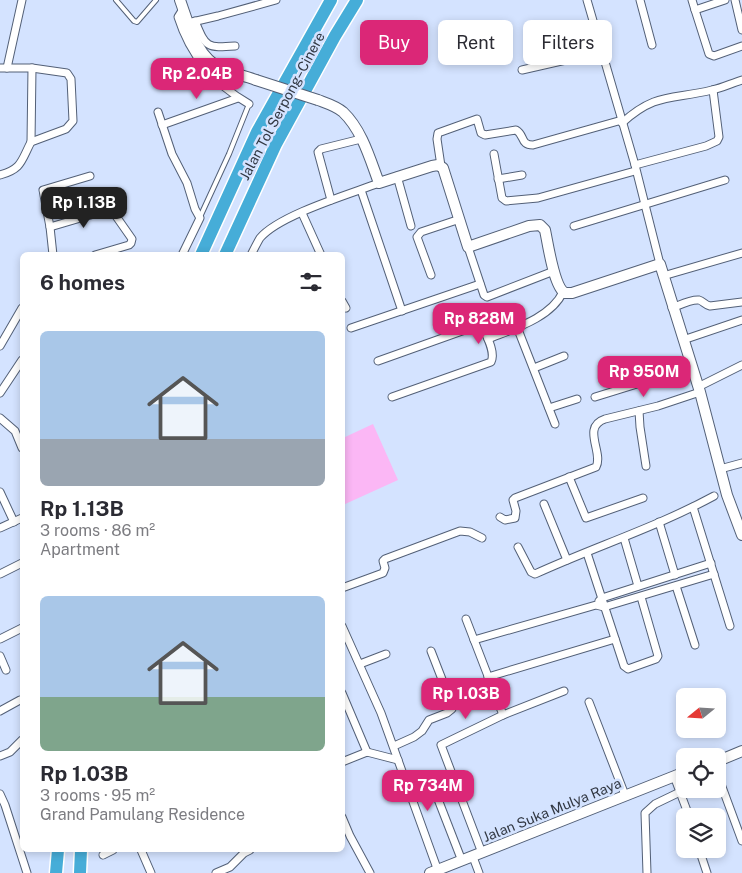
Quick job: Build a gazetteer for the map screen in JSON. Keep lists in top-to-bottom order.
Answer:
{
  "streets": {
    "highway": ["Jalan Tol Serpong–Cinere"],
    "street": ["Jalan Suka Mulya Raya"]
  },
  "north": "left",
  "page": {
    "chip": ["Buy", "Rent", "Filters"],
    "price": [
      "Rp 2.04B",
      "Rp 1.13B",
      "Rp 828M",
      "Rp 950M",
      "Rp 1.03B",
      "Rp 734M"
    ],
    "heading": "6 homes",
    "list": [
      {
        "name": "Rp 1.13B",
        "note": "3 rooms · 86 m² · Apartment"
      },
      {
        "name": "Rp 1.03B",
        "note": "3 rooms · 95 m² · Grand Pamulang Residence"
      }
    ]
  }
}
